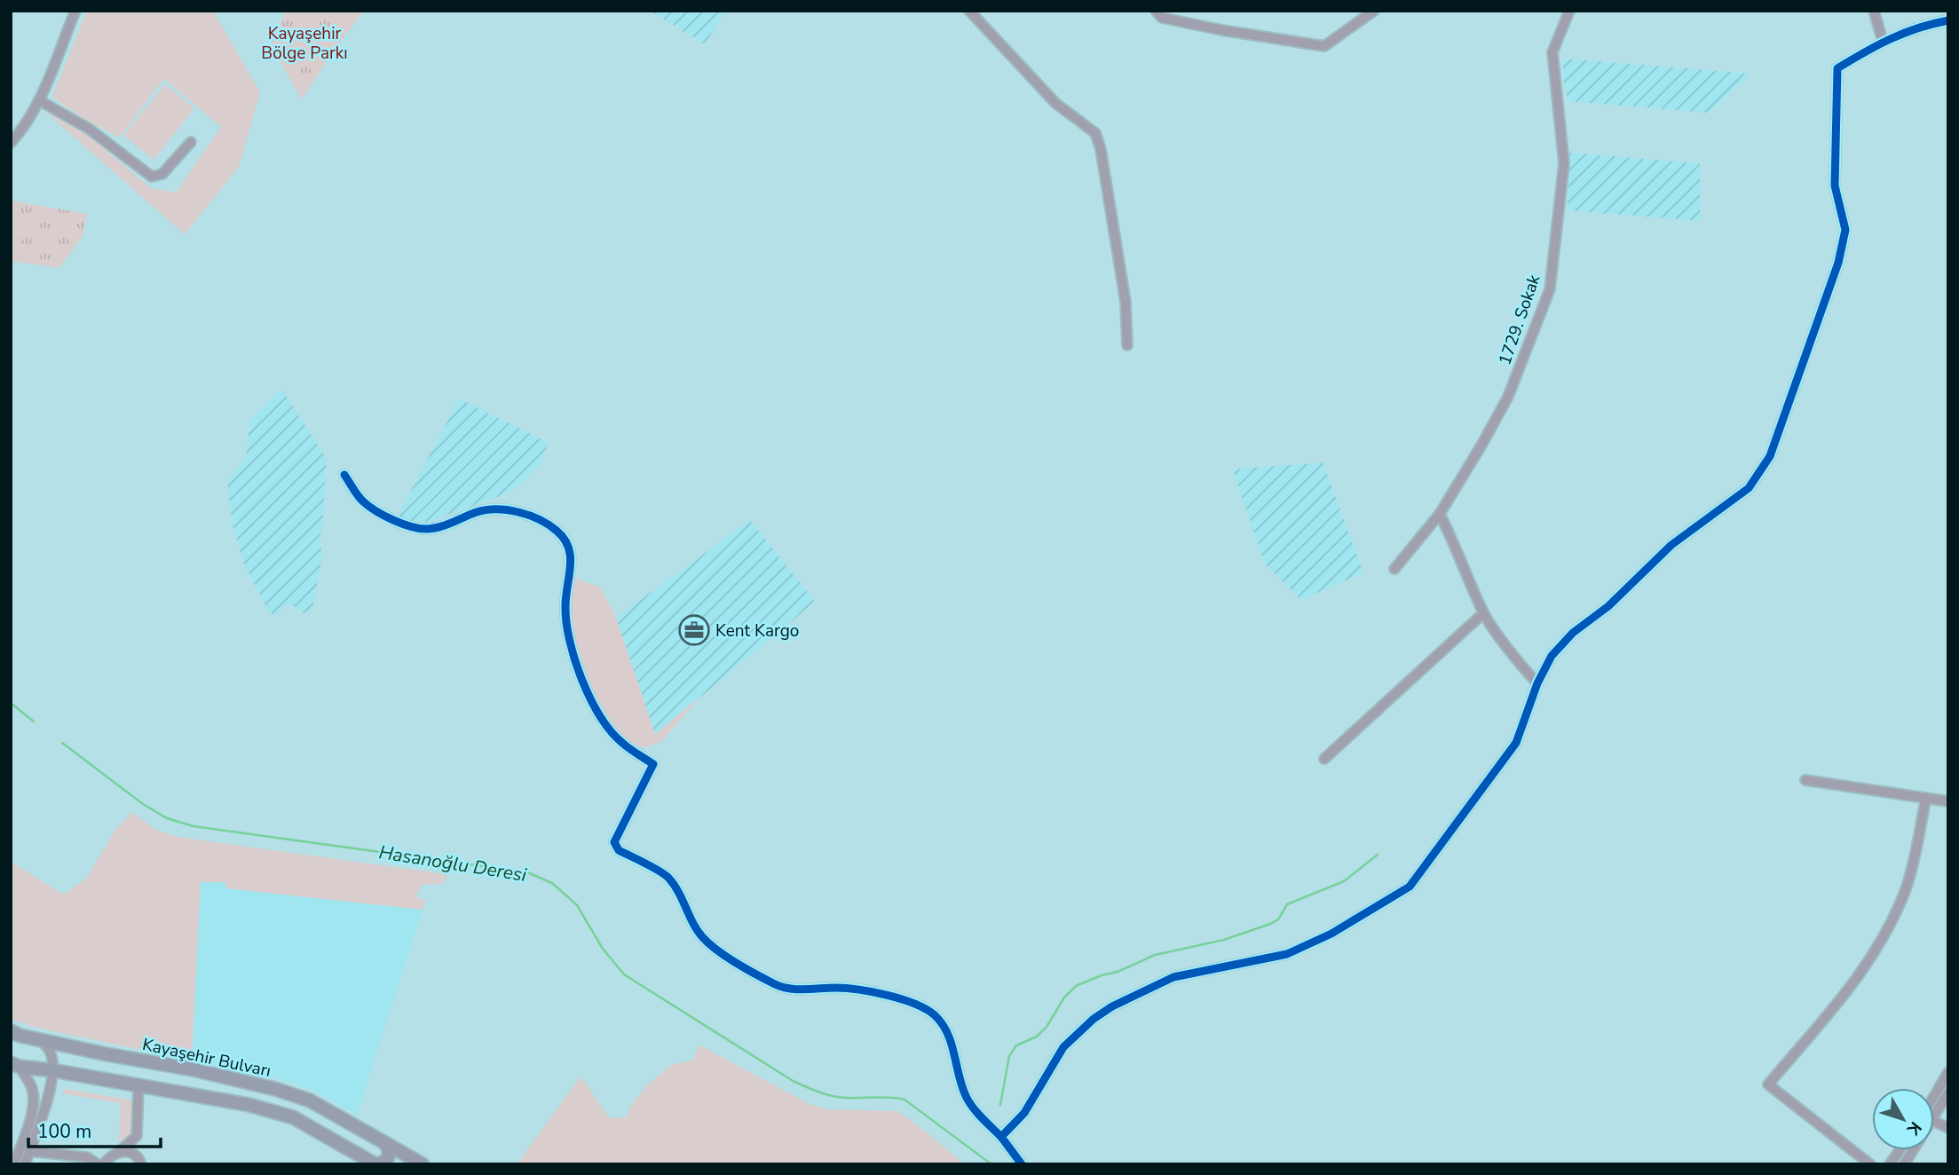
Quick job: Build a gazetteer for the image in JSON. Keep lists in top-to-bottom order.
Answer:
{
  "streets": {
    "main road": ["Kayaşehir Bulvarı"],
    "street": ["1729. Sokak"]
  },
  "water": ["Hasanoğlu Deresi"],
  "parks": ["Kayaşehir Bölge Parkı"],
  "places": {
    "office": ["Kent Kargo"]
  },
  "scale_bar": "100 m",
  "north": "bottom right"
}
